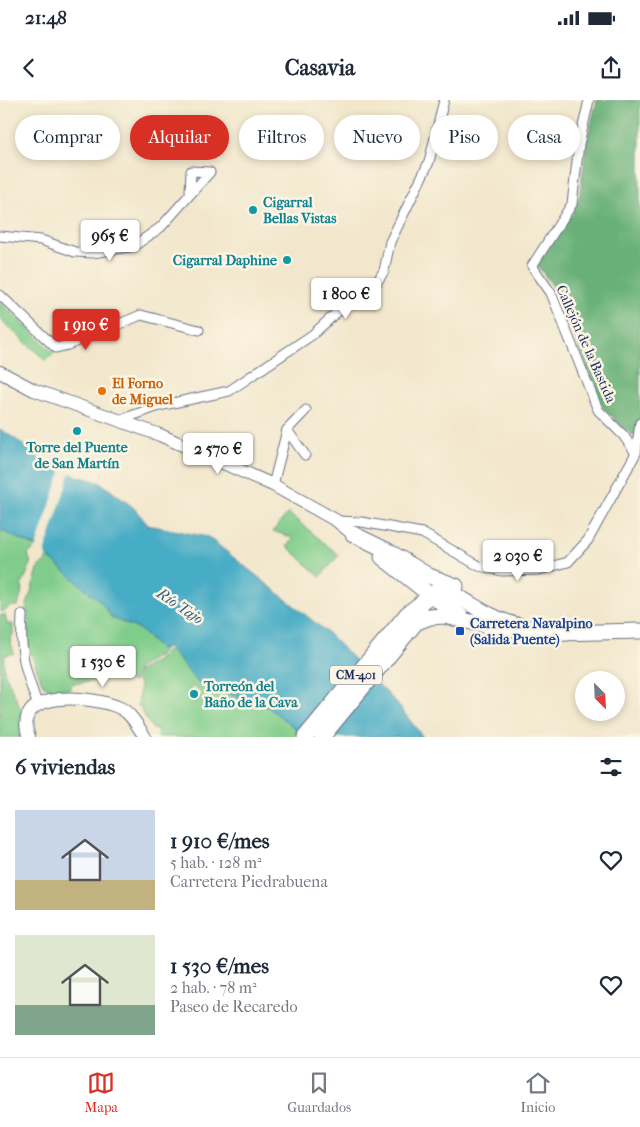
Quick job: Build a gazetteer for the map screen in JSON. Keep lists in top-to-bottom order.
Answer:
{
  "streets": {
    "main road": ["CM-401"],
    "street": ["Callejón de la Bastida"]
  },
  "water": ["Río Tajo"],
  "places": {
    "other": [
      "Cigarral Bellas Vistas",
      "Cigarral Daphine",
      "El Forno de Miguel",
      "Torre del Puente de San Martín",
      "Torreón del Baño de la Cava"
    ],
    "transit": ["Carretera Navalpino (Salida Puente)"]
  },
  "north": "bottom right",
  "page": {
    "status": "21:48",
    "header": "Casavia",
    "chip": [
      "Comprar",
      "Alquilar",
      "Filtros",
      "Nuevo",
      "Piso",
      "Casa"
    ],
    "price": [
      "965 €",
      "1 800 €",
      "1 910 €",
      "2 570 €",
      "2 030 €",
      "1 530 €"
    ],
    "heading": "6 viviendas",
    "list": [
      {
        "name": "1 910 €/mes",
        "note": "5 hab. · 128 m² · Carretera Piedrabuena"
      },
      {
        "name": "1 530 €/mes",
        "note": "2 hab. · 78 m² · Paseo de Recaredo"
      }
    ],
    "tabs": ["Mapa", "Guardados", "Inicio"]
  }
}
